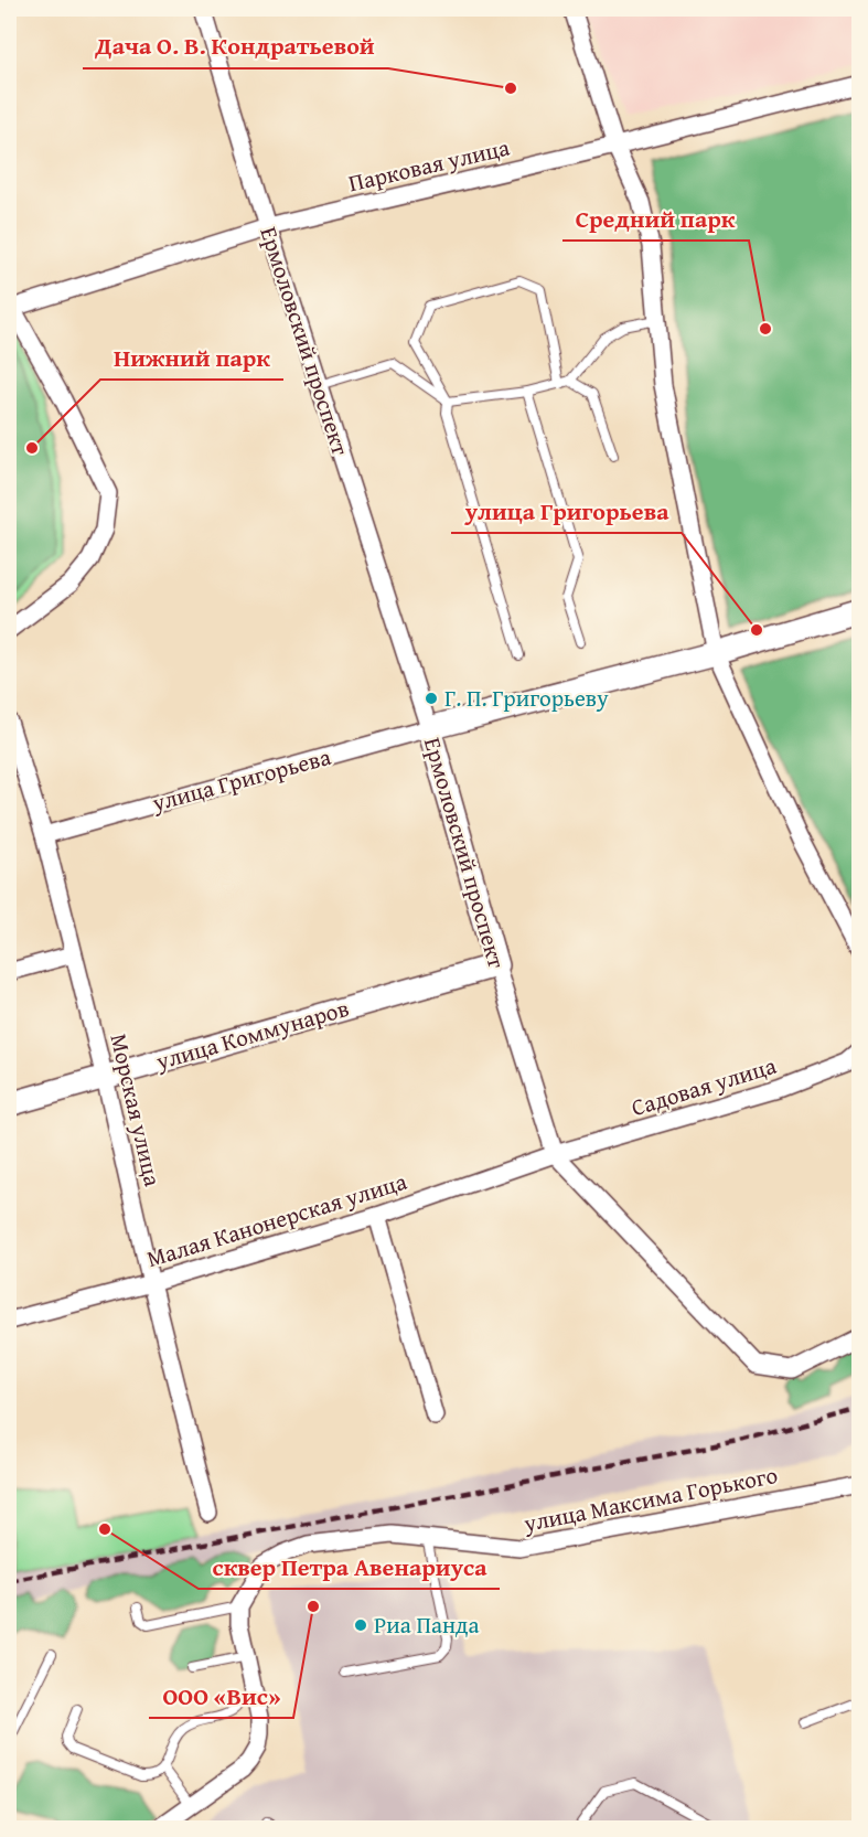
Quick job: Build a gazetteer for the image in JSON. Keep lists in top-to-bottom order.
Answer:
{
  "streets": {
    "street": [
      "Парковая улица",
      "Ермоловский проспект",
      "улица Григорьева",
      "улица Коммунаров",
      "Садовая улица",
      "Морская улица",
      "Малая Канонерская улица",
      "улица Максима Горького"
    ]
  },
  "crossings": [
    ["Парковая улица", "Ермоловский проспект"],
    ["Ермоловский проспект", "улица Григорьева"],
    ["Ермоловский проспект", "улица Коммунаров"],
    ["Ермоловский проспект", "Садовая улица"],
    ["Ермоловский проспект", "Малая Канонерская улица"],
    ["улица Григорьева", "Морская улица"],
    ["улица Коммунаров", "Морская улица"],
    ["Садовая улица", "Малая Канонерская улица"],
    ["Морская улица", "Малая Канонерская улица"]
  ],
  "places": [
    "Дача О. В. Кондратьевой",
    "Средний парк",
    "Нижний парк",
    "улица Григорьева",
    "Г. П. Григорьеву",
    "сквер Петра Авенариуса",
    "ООО «Вис»",
    "Риа Панда"
  ]
}
